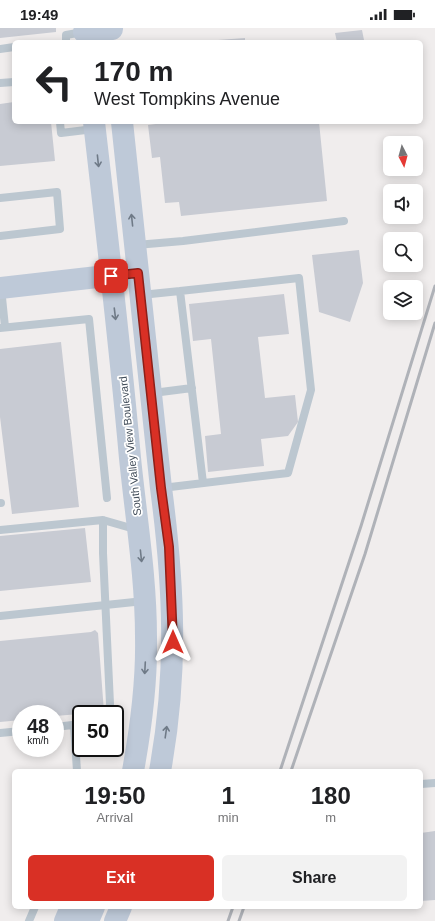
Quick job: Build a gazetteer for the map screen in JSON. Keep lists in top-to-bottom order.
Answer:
{
  "streets": {
    "main road": ["South Valley View Boulevard"]
  },
  "north": "bottom",
  "page": {
    "status": "19:49",
    "turn": ["170 m", "West Tompkins Avenue"],
    "speed": "48 km/h",
    "limit": "50",
    "eta": [
      "19:50",
      "Arrival",
      "1",
      "min",
      "180",
      "m"
    ],
    "buttons": ["Exit", "Share"]
  }
}
